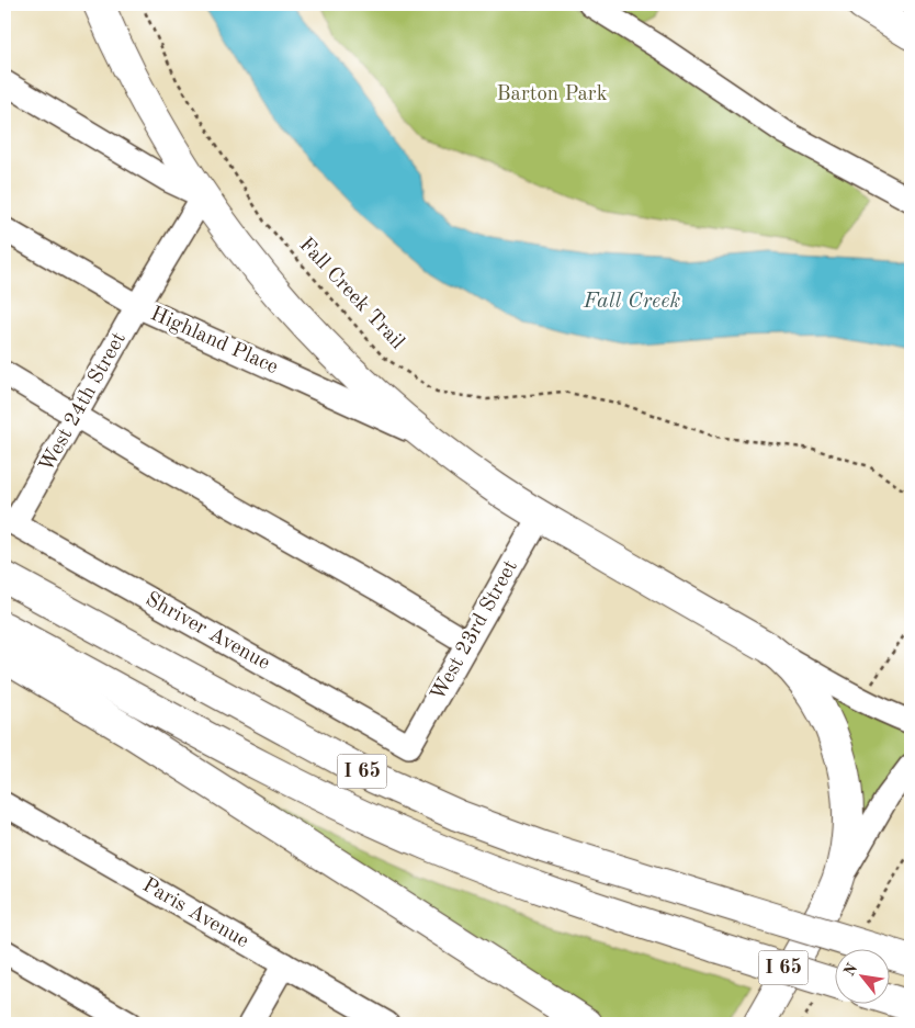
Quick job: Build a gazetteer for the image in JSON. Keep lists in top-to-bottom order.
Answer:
{
  "streets": {
    "main road": ["I 65"],
    "street": [
      "Highland Place",
      "West 24th Street",
      "West 23rd Street",
      "Shriver Avenue",
      "Paris Avenue"
    ],
    "path": ["Fall Creek Trail"]
  },
  "crossings": [
    ["Highland Place", "West 24th Street"],
    ["West 24th Street", "Shriver Avenue"],
    ["West 23rd Street", "Shriver Avenue"]
  ],
  "water": ["Fall Creek"],
  "parks": ["Barton Park"],
  "north": "top left"
}
